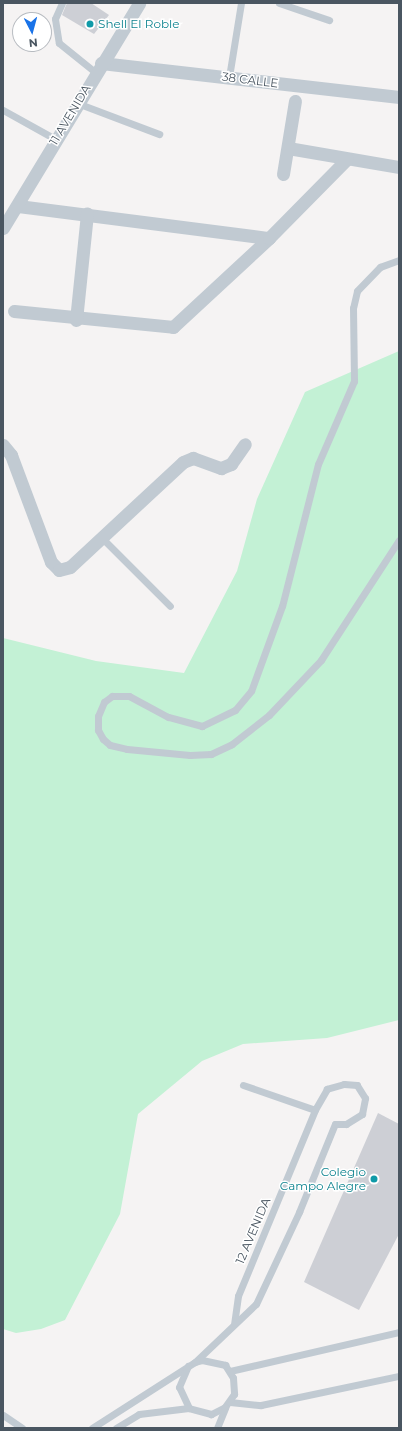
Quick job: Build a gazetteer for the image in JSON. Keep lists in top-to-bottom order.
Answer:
{
  "streets": {
    "street": ["38 CALLE", "11 AVENIDA"],
    "lane": ["12 AVENIDA"]
  },
  "crossings": [
    ["38 CALLE", "11 AVENIDA"]
  ],
  "places": ["Shell El Roble", "Colegio Campo Alegre"],
  "north": "bottom"
}
